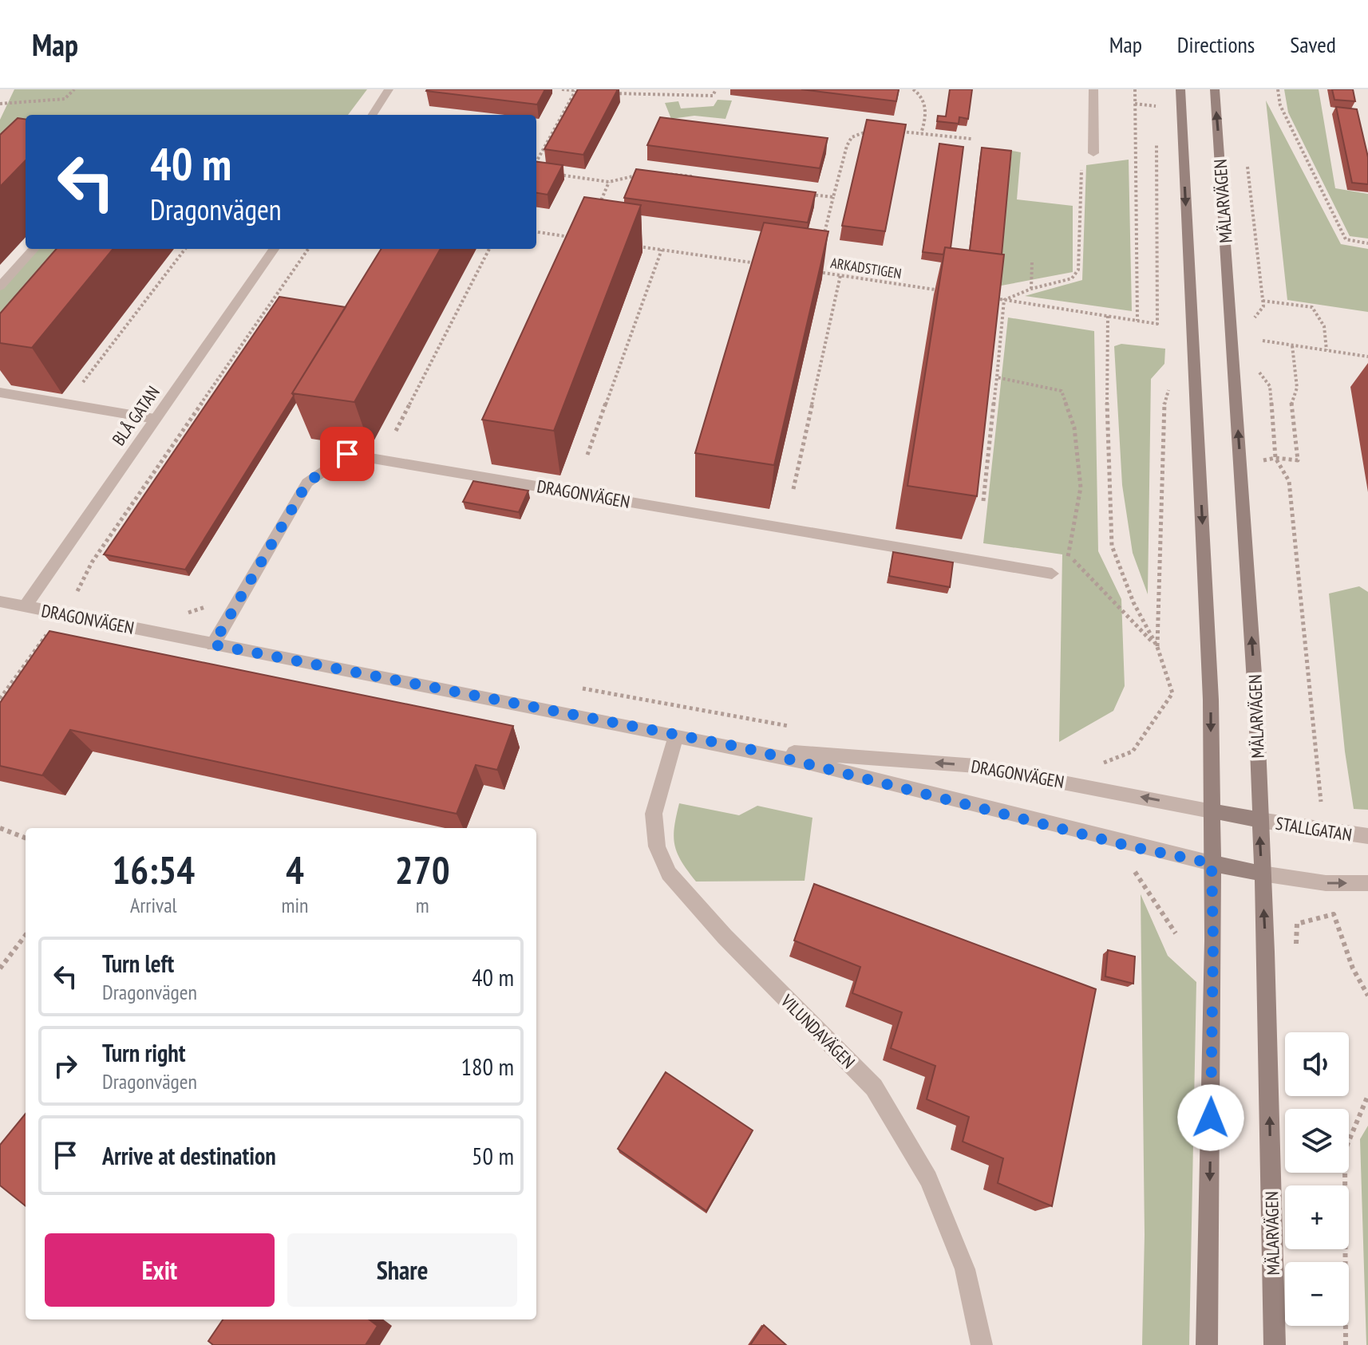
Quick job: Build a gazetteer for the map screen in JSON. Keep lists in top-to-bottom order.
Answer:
{
  "streets": {
    "main road": ["MÄLARVÄGEN"],
    "street": [
      "BLÅ GATAN",
      "DRAGONVÄGEN",
      "STALLGATAN",
      "VILUNDAVÄGEN"
    ],
    "path": ["ARKADSTIGEN"]
  },
  "crossings": [
    ["MÄLARVÄGEN", "DRAGONVÄGEN"],
    ["MÄLARVÄGEN", "STALLGATAN"],
    ["BLÅ GATAN", "DRAGONVÄGEN"],
    ["DRAGONVÄGEN", "VILUNDAVÄGEN"]
  ],
  "page": {
    "header": "Map",
    "nav": ["Map", "Directions", "Saved"],
    "turn": ["40 m", "Dragonvägen"],
    "eta": [
      "16:54",
      "Arrival",
      "4",
      "min",
      "270",
      "m"
    ],
    "list": [
      {
        "name": "Turn left",
        "note": "Dragonvägen",
        "value": "40 m"
      },
      {
        "name": "Turn right",
        "note": "Dragonvägen",
        "value": "180 m"
      },
      {
        "name": "Arrive at destination",
        "value": "50 m"
      }
    ],
    "map_buttons": ["+", "−"],
    "buttons": ["Exit", "Share"]
  }
}
